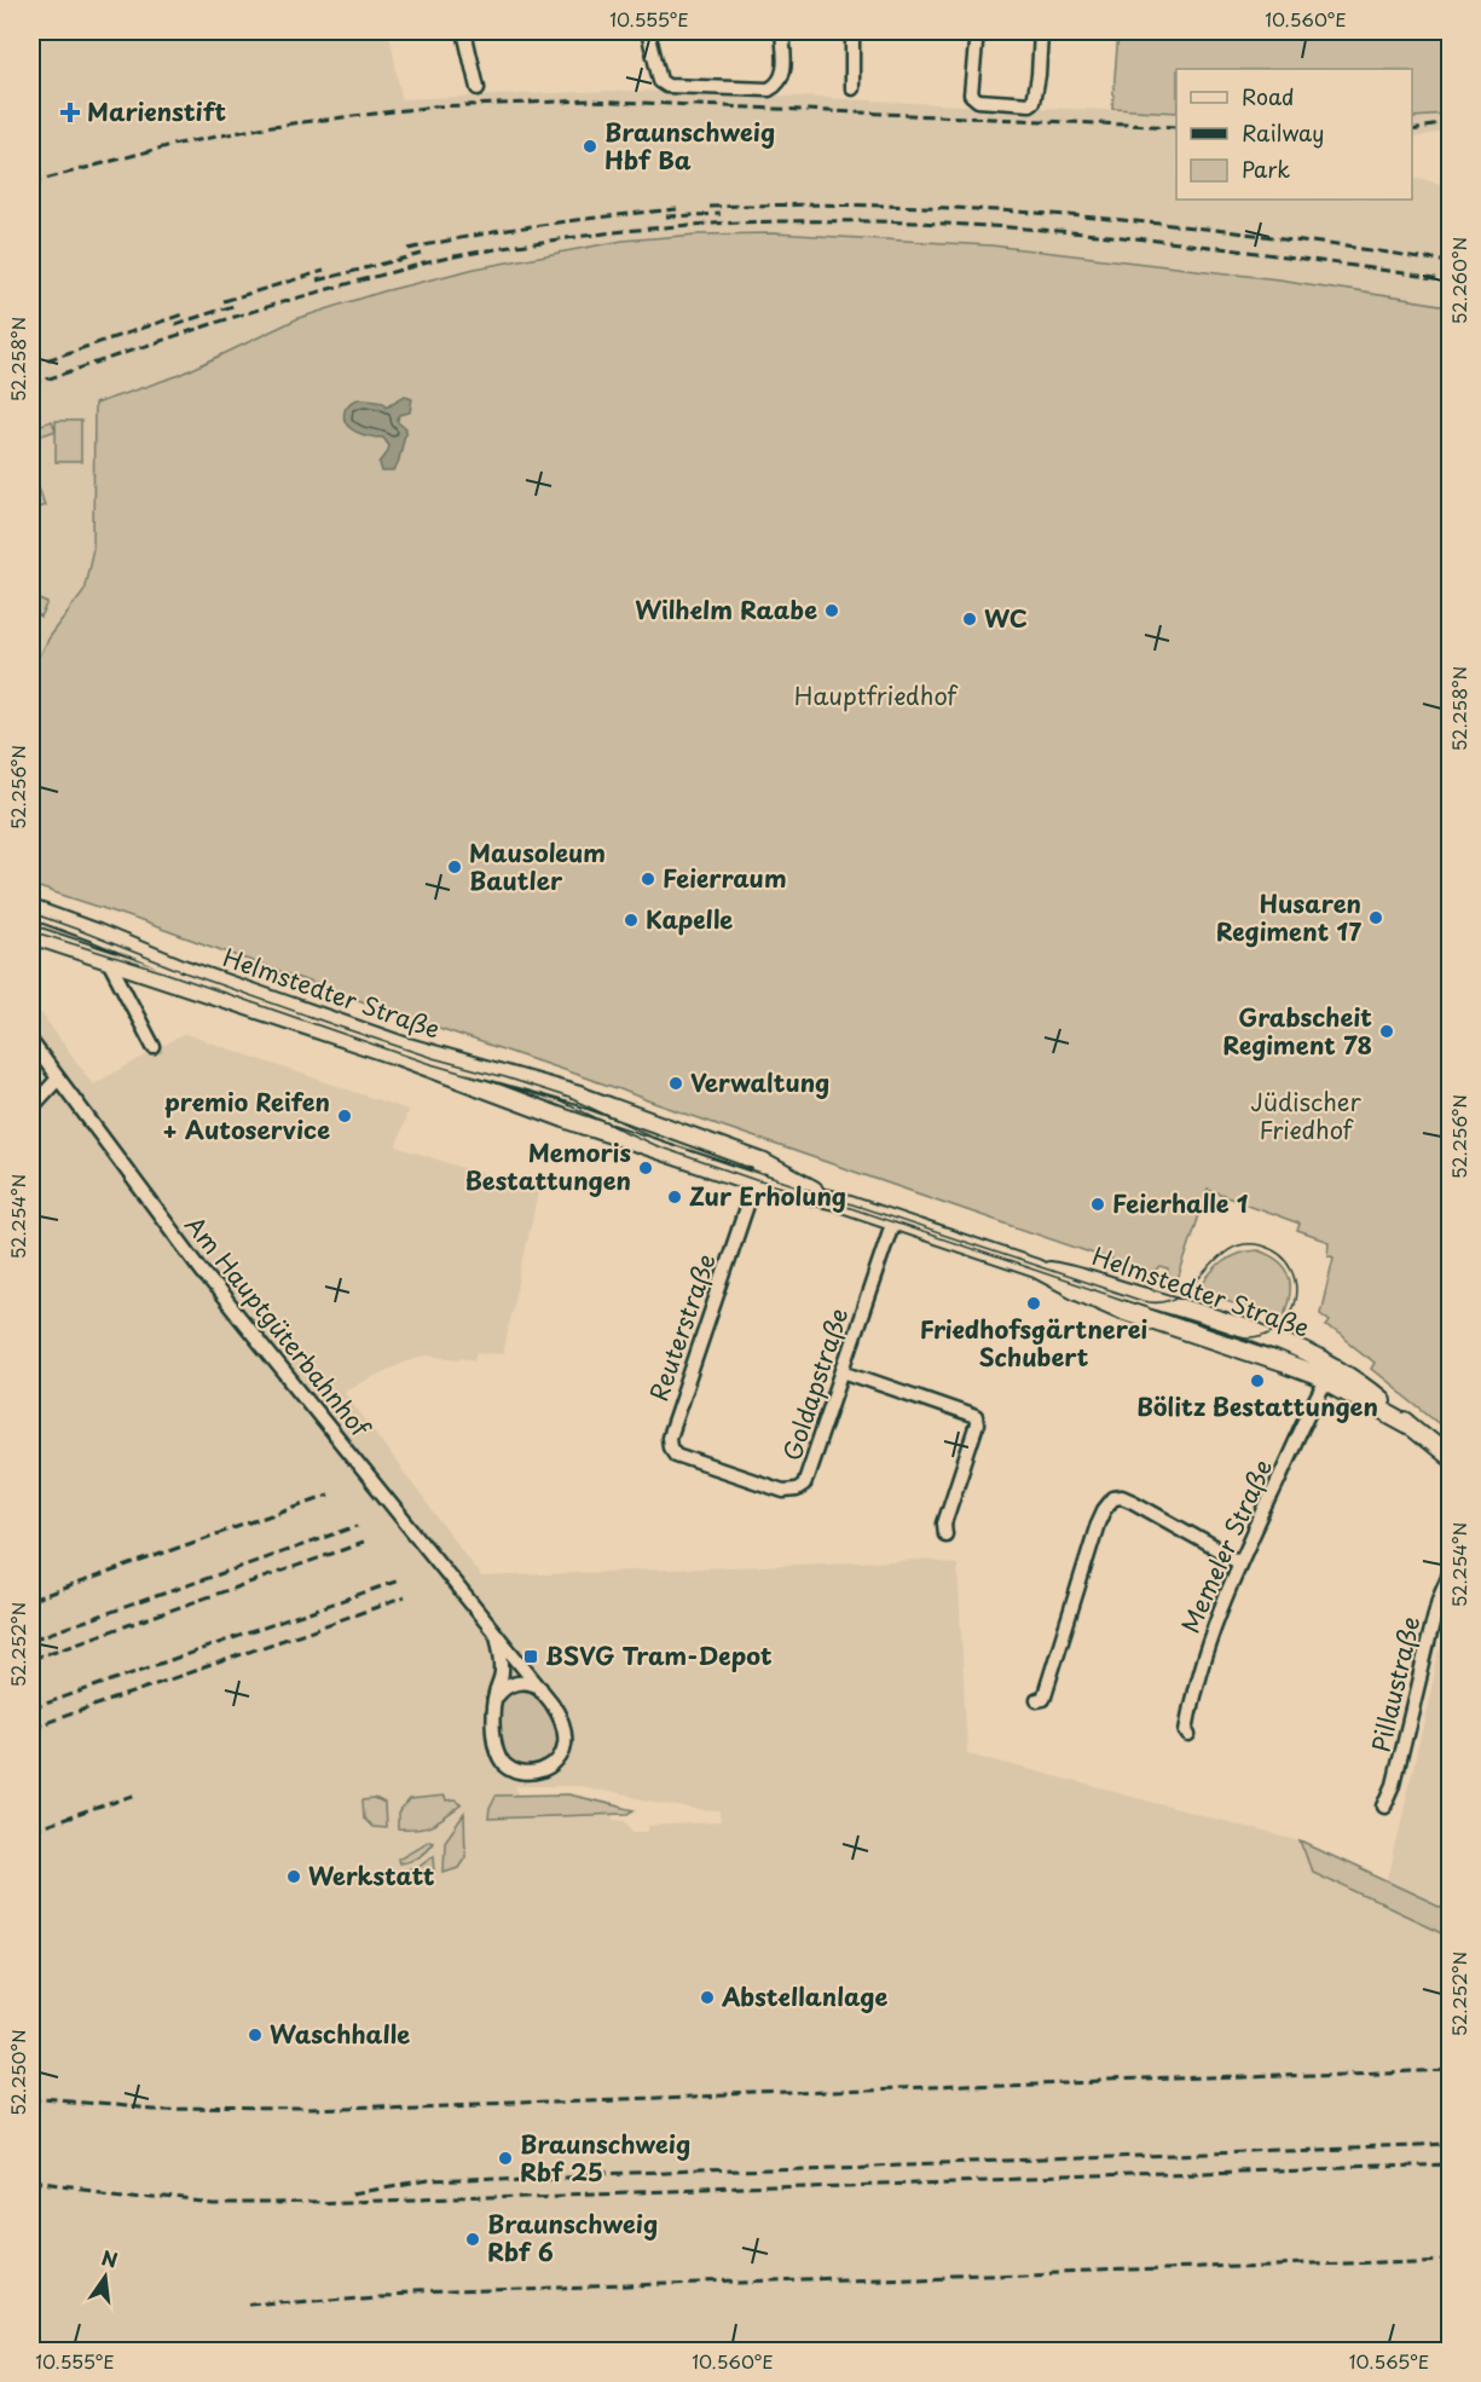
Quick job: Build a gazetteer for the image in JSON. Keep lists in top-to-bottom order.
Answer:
{
  "streets": {
    "main road": ["Helmstedter Straße"],
    "street": [
      "Am Hauptgüterbahnhof",
      "Reuterstraße",
      "Goldapstraße",
      "Memeler Straße",
      "Pillaustraße"
    ]
  },
  "crossings": [
    ["Helmstedter Straße", "Reuterstraße"],
    ["Helmstedter Straße", "Goldapstraße"],
    ["Helmstedter Straße", "Memeler Straße"],
    ["Reuterstraße", "Goldapstraße"]
  ],
  "parks": ["Hauptfriedhof", "Jüdischer Friedhof"],
  "places": {
    "health": ["Marienstift"],
    "other": [
      "Braunschweig Hbf Ba",
      "Wilhelm Raabe",
      "WC",
      "Mausoleum Bautler",
      "Feierraum",
      "Husaren Regiment 17",
      "Kapelle",
      "Grabscheit Regiment 78",
      "Verwaltung",
      "premio Reifen + Autoservice",
      "Memoris Bestattungen",
      "Zur Erholung",
      "Feierhalle 1",
      "Friedhofsgärtnerei Schubert",
      "Bölitz Bestattungen",
      "Werkstatt",
      "Abstellanlage",
      "Waschhalle",
      "Braunschweig Rbf 25",
      "Braunschweig Rbf 6"
    ],
    "transit": ["BSVG Tram-Depot"]
  },
  "legend": ["Road", "Railway", "Park"],
  "north": "top",
  "coordinates": [
    "10.555°E",
    "10.560°E",
    "52.260°N",
    "52.258°N",
    "52.256°N",
    "52.254°N",
    "52.252°N",
    "52.250°N",
    "10.565°E"
  ]
}
